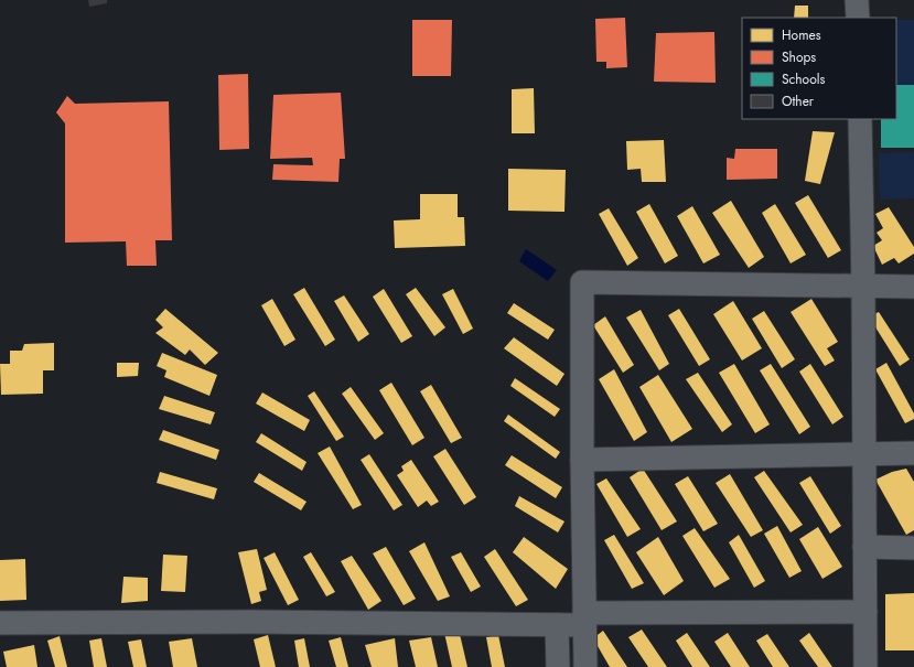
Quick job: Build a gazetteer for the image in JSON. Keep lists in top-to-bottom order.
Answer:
{
  "legend": [
    "Homes",
    "Shops",
    "Schools",
    "Other"
  ]
}
